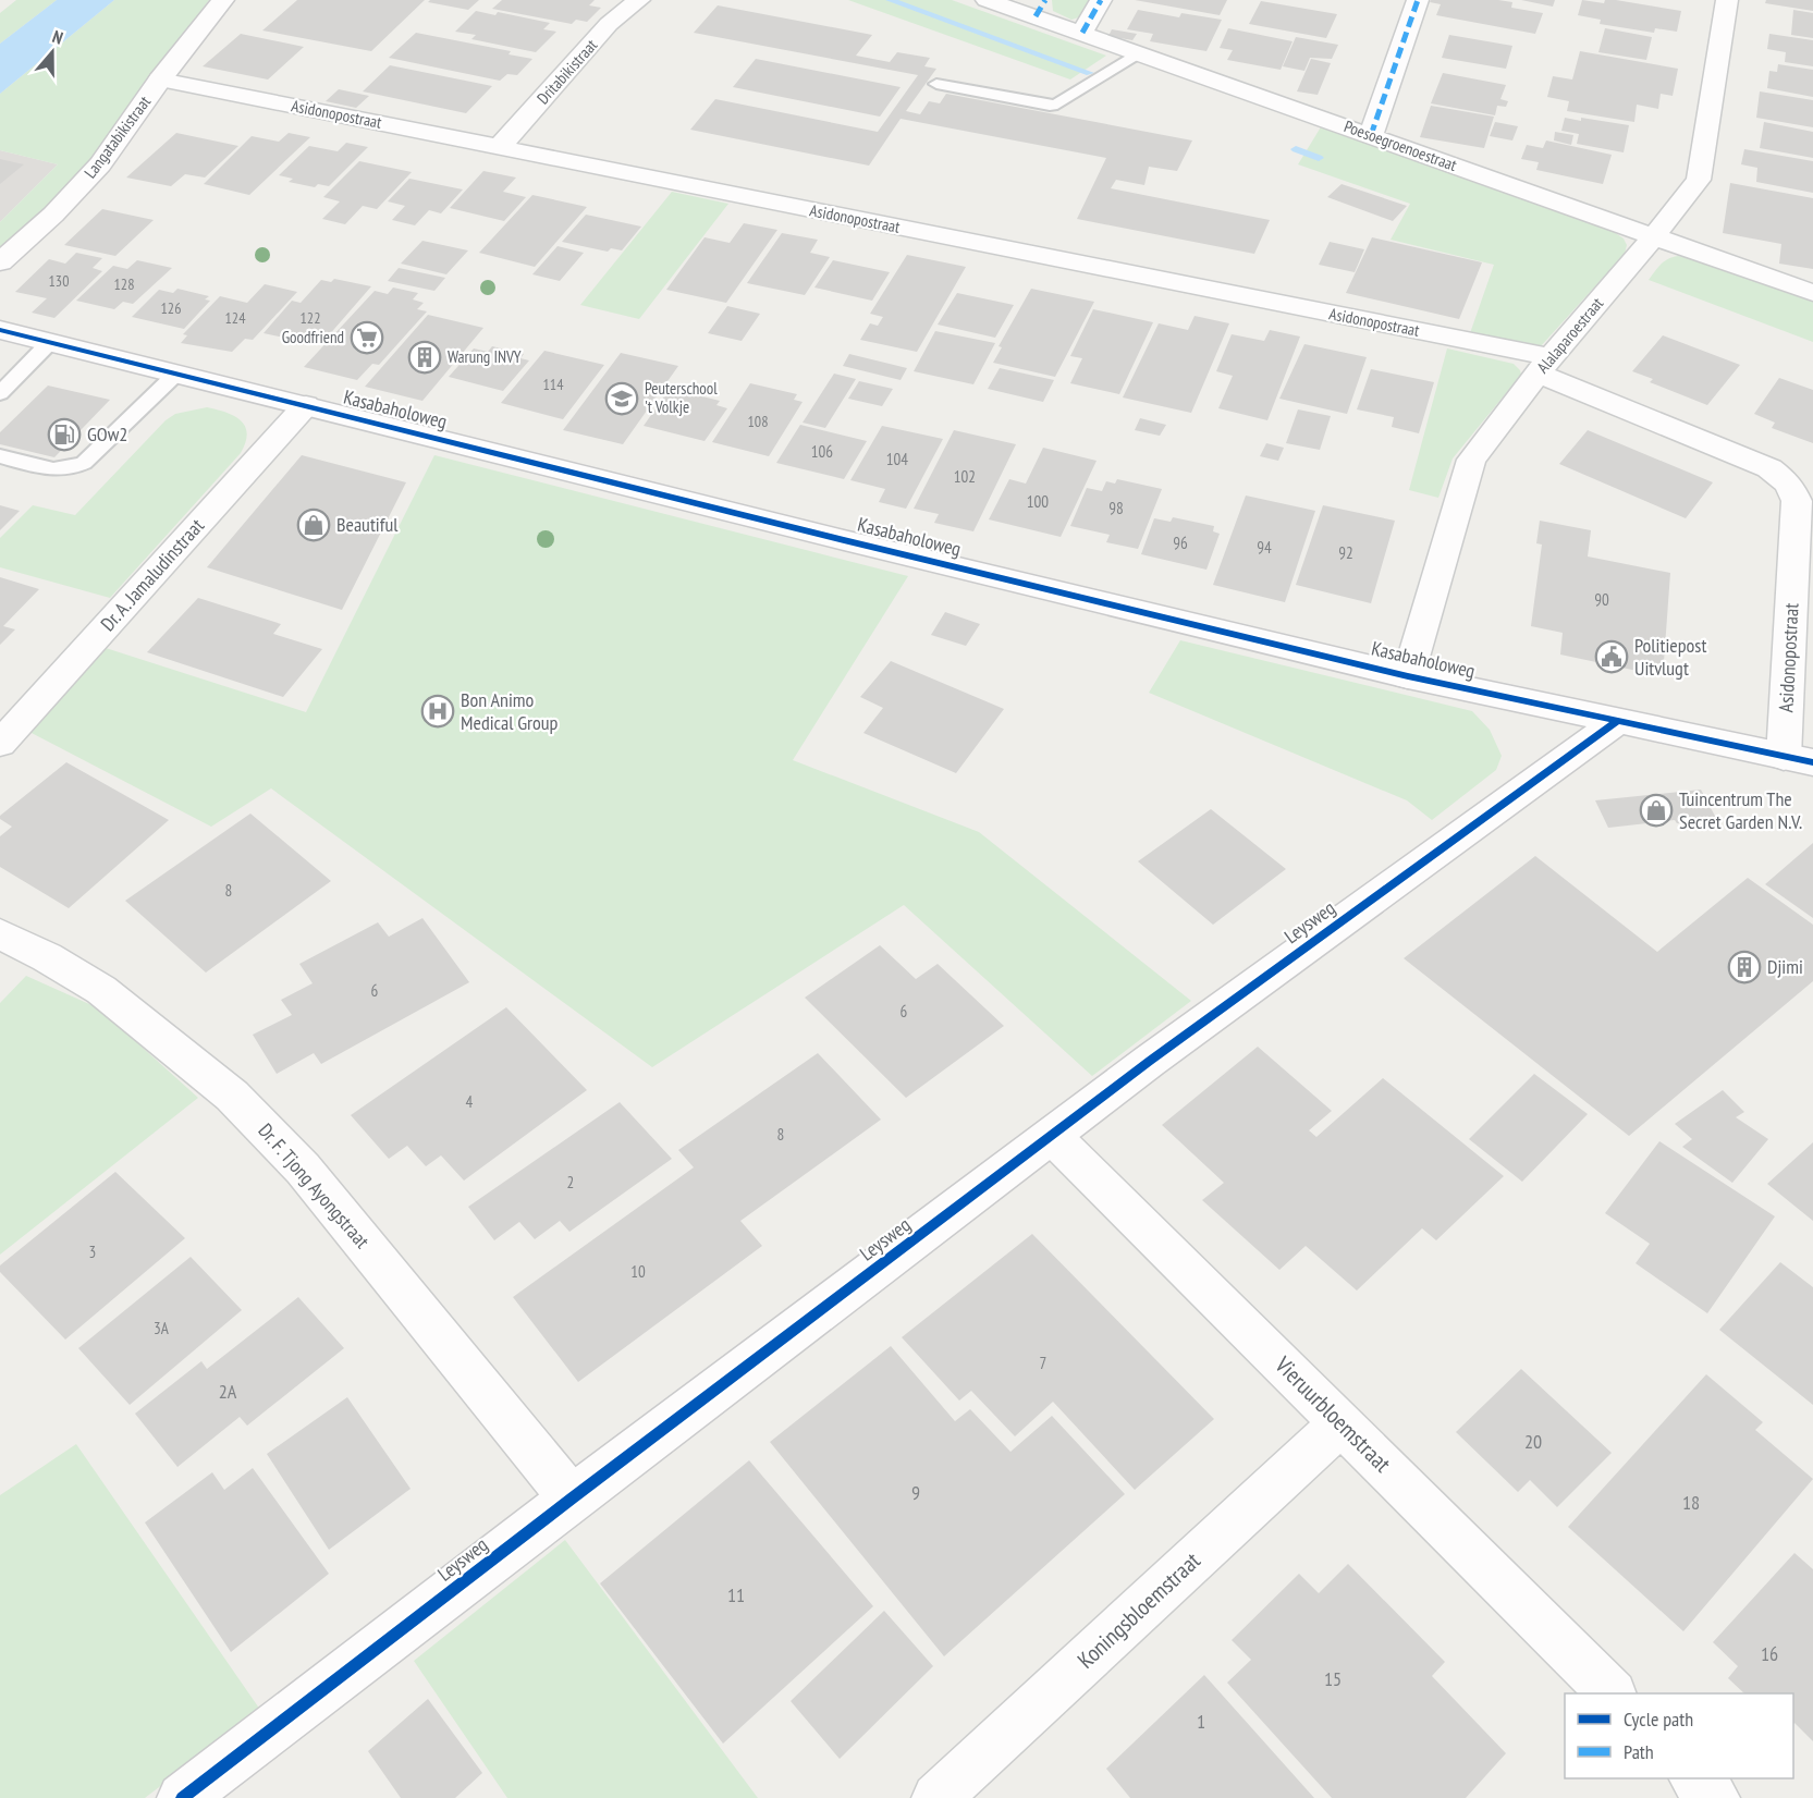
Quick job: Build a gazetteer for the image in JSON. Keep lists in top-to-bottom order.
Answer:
{
  "streets": {
    "street": [
      "Dritabikistraat",
      "Asidonopostraat",
      "Langatabikistraat",
      "Poesoegroenoestraat",
      "Alalaparoestraat",
      "Kasabaholoweg",
      "Dr. A. Jamaludinstraat",
      "Leysweg",
      "Dr. F. Tjong Ayongstraat",
      "Vieruurbloemstraat",
      "Koningsbloemstraat"
    ]
  },
  "crossings": [
    ["Dritabikistraat", "Asidonopostraat"],
    ["Asidonopostraat", "Langatabikistraat"],
    ["Asidonopostraat", "Alalaparoestraat"],
    ["Asidonopostraat", "Kasabaholoweg"],
    ["Poesoegroenoestraat", "Alalaparoestraat"],
    ["Alalaparoestraat", "Kasabaholoweg"],
    ["Kasabaholoweg", "Dr. A. Jamaludinstraat"],
    ["Kasabaholoweg", "Leysweg"],
    ["Leysweg", "Dr. F. Tjong Ayongstraat"],
    ["Leysweg", "Vieruurbloemstraat"],
    ["Vieruurbloemstraat", "Koningsbloemstraat"]
  ],
  "places": {
    "supermarket": ["Goodfriend"],
    "building": ["Warung INVY", "Djimi"],
    "school or university": ["Peuterschool 't Volkje"],
    "fuel station": ["GOw2"],
    "shop": ["Beautiful", "Tuincentrum The Secret Garden N.V."],
    "public building": ["Politiepost Uitvlugt"],
    "hospital": ["Bon Animo Medical Group"]
  },
  "house_numbers": [
    "130",
    "128",
    "126",
    "124",
    "122",
    "114",
    "108",
    "106",
    "104",
    "102",
    "100",
    "98",
    "96",
    "94",
    "92",
    "90",
    "8",
    "6",
    "6",
    "4",
    "8",
    "2",
    "3",
    "10",
    "3A",
    "7",
    "2A",
    "20",
    "9",
    "18",
    "11",
    "16",
    "15",
    "1"
  ],
  "legend": ["Cycle path", "Path"],
  "north": "top"
}
